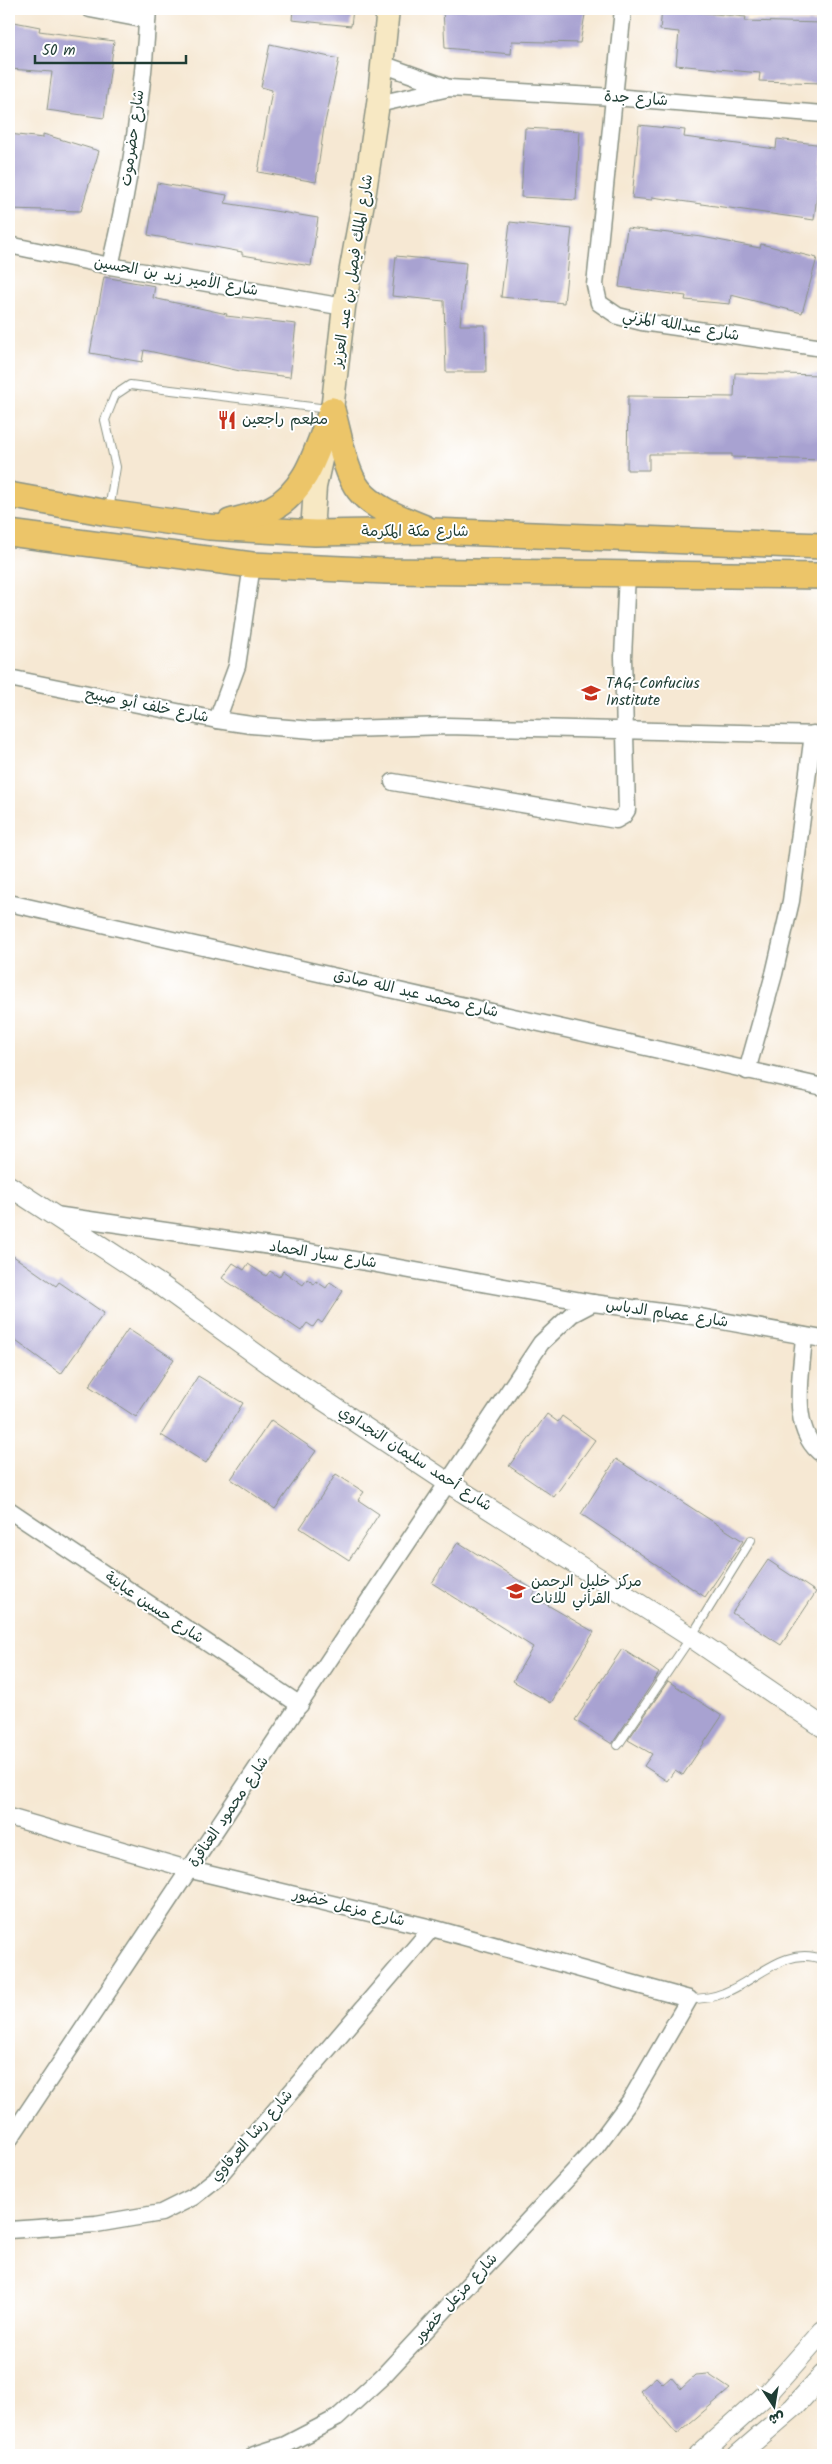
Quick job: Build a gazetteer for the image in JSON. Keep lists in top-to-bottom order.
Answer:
{
  "streets": {
    "main road": ["شارع الملك فيصل بن عبد العزيز", "شارع مكة المكرمة"],
    "street": [
      "شارع جدة",
      "شارع حضرموت",
      "شارع الأمير زيد بن الحسين",
      "شارع عبدالله المزني",
      "شارع خلف أبو صبيح",
      "شارع محمد عبد الله صادق",
      "شارع سيار الحماد",
      "شارع عصام الدباس",
      "شارع أحمد سليمان النجداوي",
      "شارع حسين عبابنة",
      "شارع محمود العناقرة",
      "شارع مزعل خضور",
      "شارع رشا العرقاوي"
    ]
  },
  "crossings": [
    ["شارع جدة", "شارع الملك فيصل بن عبد العزيز"],
    ["شارع جدة", "شارع عبدالله المزني"],
    ["شارع حضرموت", "شارع الأمير زيد بن الحسين"],
    ["شارع الملك فيصل بن عبد العزيز", "شارع الأمير زيد بن الحسين"],
    ["شارع الملك فيصل بن عبد العزيز", "شارع مكة المكرمة"],
    ["شارع سيار الحماد", "شارع عصام الدباس"],
    ["شارع سيار الحماد", "شارع أحمد سليمان النجداوي"],
    ["شارع عصام الدباس", "شارع أحمد سليمان النجداوي"],
    ["شارع عصام الدباس", "شارع محمود العناقرة"],
    ["شارع أحمد سليمان النجداوي", "شارع محمود العناقرة"],
    ["شارع حسين عبابنة", "شارع محمود العناقرة"],
    ["شارع محمود العناقرة", "شارع مزعل خضور"],
    ["شارع مزعل خضور", "شارع رشا العرقاوي"]
  ],
  "places": {
    "restaurant": ["مطعم راجعين"],
    "school or university": ["TAG-Confucius Institute", "مركز خليل الرحمن القرأني للاناث"]
  },
  "scale_bar": "50 m",
  "north": "bottom"
}
